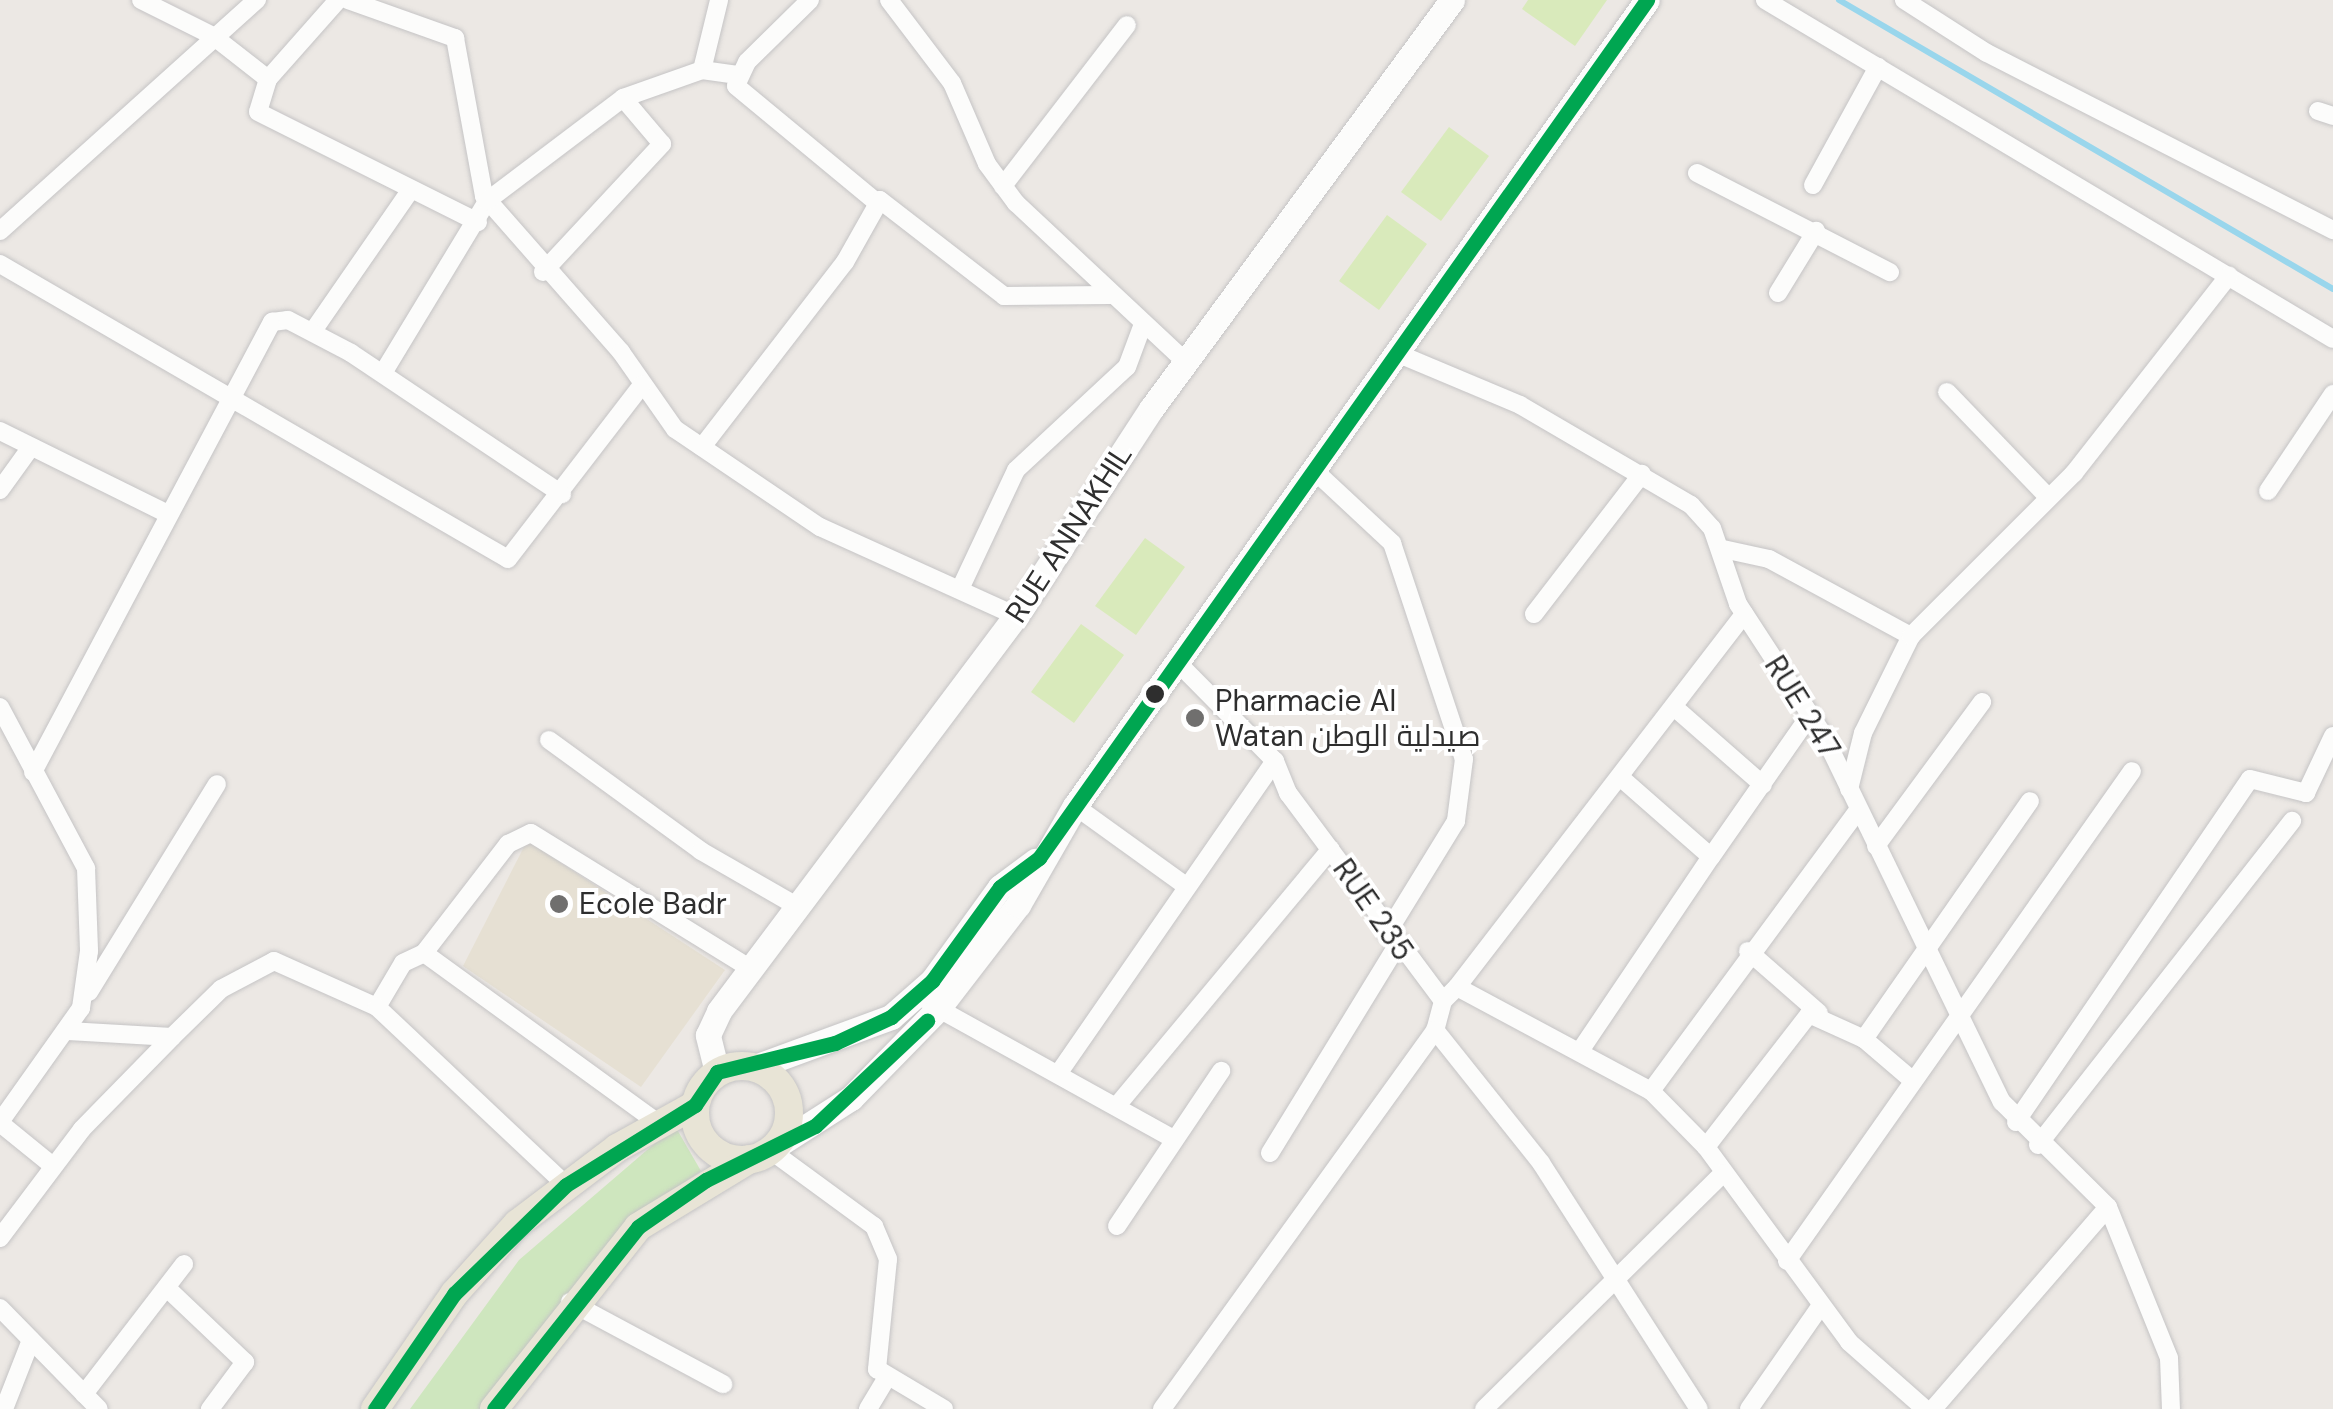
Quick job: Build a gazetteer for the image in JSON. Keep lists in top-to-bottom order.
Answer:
{
  "streets": {
    "main road": ["RUE ANNAKHIL"],
    "street": ["RUE 247", "RUE 235"]
  },
  "places": ["Pharmacie Al Watan صيدلية الوطن", "Ecole Badr"]
}
